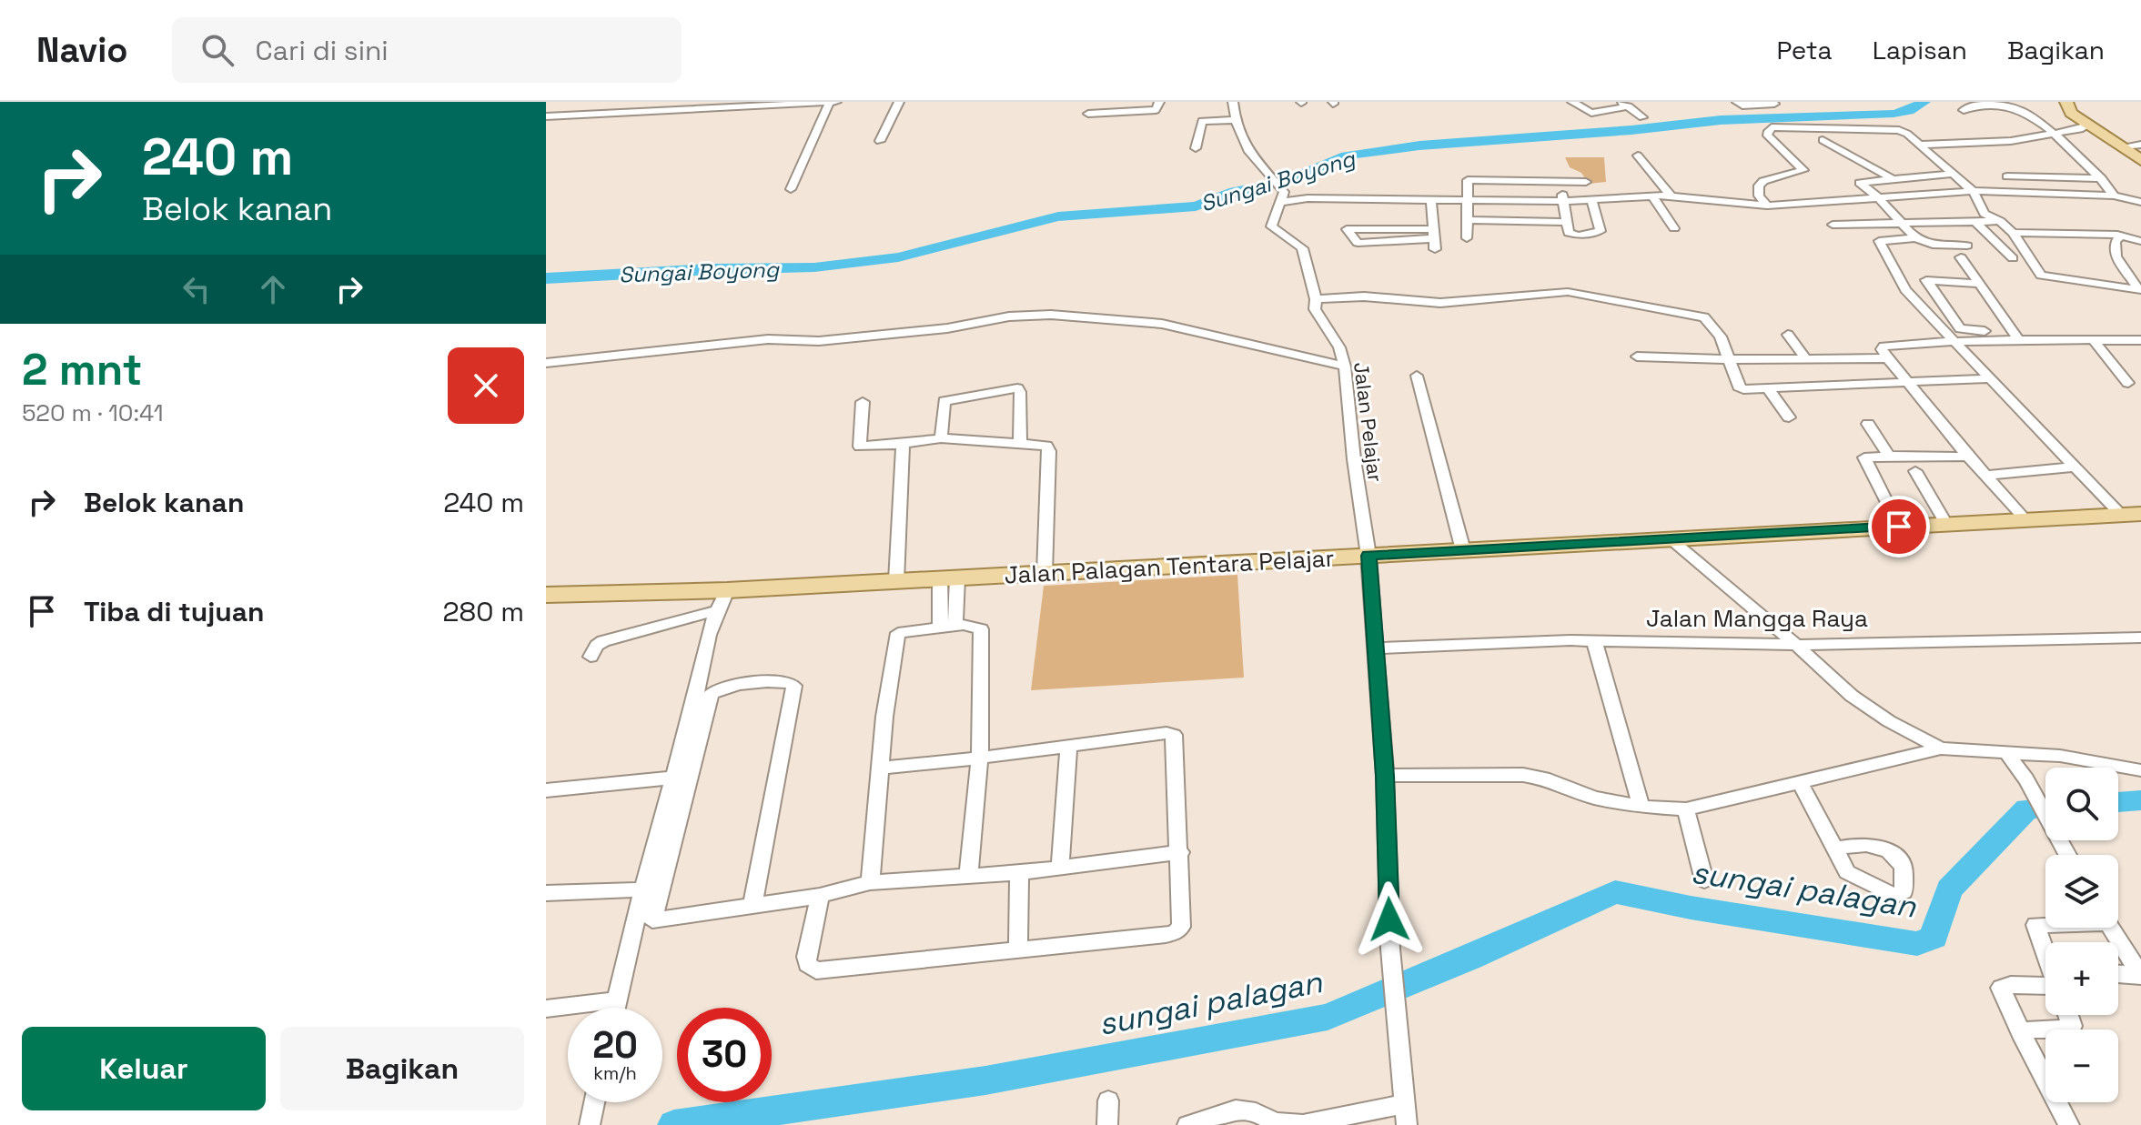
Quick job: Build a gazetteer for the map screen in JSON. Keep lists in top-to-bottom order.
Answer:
{
  "streets": {
    "main road": ["Jalan Palagan Tentara Pelajar"],
    "street": ["Jalan Pelajar", "Jalan Mangga Raya"]
  },
  "crossings": [
    ["Jalan Pelajar", "Jalan Palagan Tentara Pelajar"],
    ["Jalan Pelajar", "Jalan Mangga Raya"]
  ],
  "water": ["Sungai Boyong", "sungai palagan"],
  "page": {
    "header": "Navio",
    "search": "Cari di sini",
    "nav": ["Peta", "Lapisan", "Bagikan"],
    "turn": ["240 m", "Belok kanan"],
    "heading": ["2 mnt", "520 m · 10:41"],
    "list": [
      {
        "name": "Belok kanan",
        "value": "240 m"
      },
      {
        "name": "Tiba di tujuan",
        "value": "280 m"
      }
    ],
    "map_buttons": ["+", "−"],
    "speed": "20 km/h",
    "limit": "30",
    "buttons": ["Keluar", "Bagikan"]
  }
}
